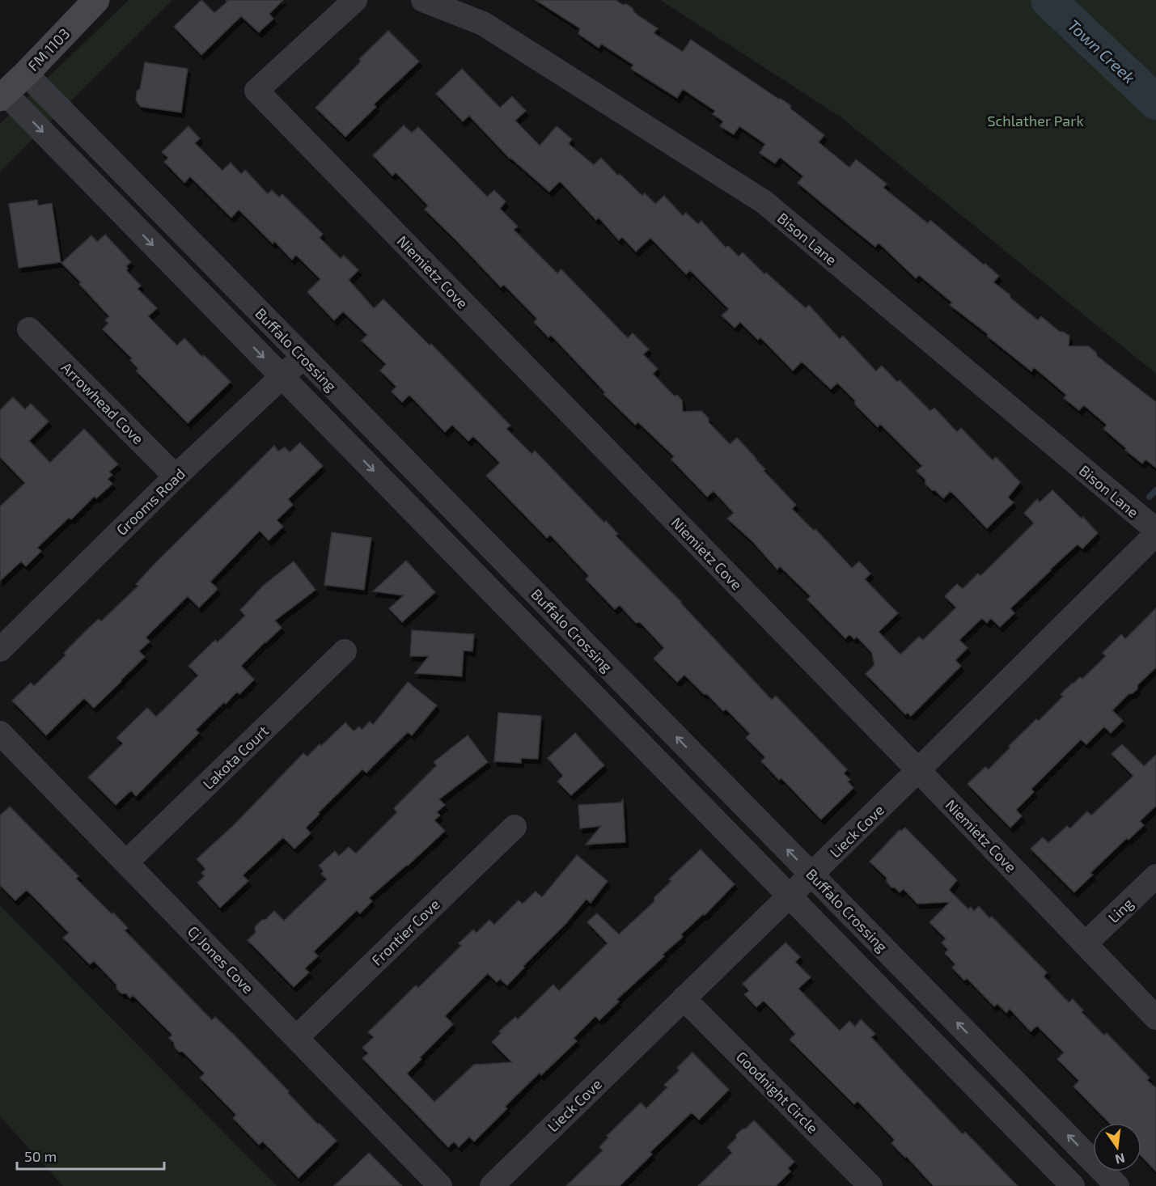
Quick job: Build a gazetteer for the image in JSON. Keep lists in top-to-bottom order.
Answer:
{
  "streets": {
    "main road": ["FM 1103"],
    "street": [
      "Bison Lane",
      "Niemietz Cove",
      "Buffalo Crossing",
      "Arrowhead Cove",
      "Grooms Road",
      "Lakota Court",
      "Lieck Cove",
      "Ling",
      "Frontier Cove",
      "Cj Jones Cove",
      "Goodnight Circle"
    ]
  },
  "crossings": [
    ["FM 1103", "Buffalo Crossing"],
    ["Niemietz Cove", "Lieck Cove"],
    ["Niemietz Cove", "Ling"],
    ["Buffalo Crossing", "Grooms Road"],
    ["Buffalo Crossing", "Lieck Cove"],
    ["Arrowhead Cove", "Grooms Road"],
    ["Lakota Court", "Cj Jones Cove"],
    ["Lieck Cove", "Goodnight Circle"],
    ["Frontier Cove", "Cj Jones Cove"]
  ],
  "water": ["Town Creek"],
  "parks": ["Schlather Park"],
  "scale_bar": "50 m",
  "north": "bottom"
}
